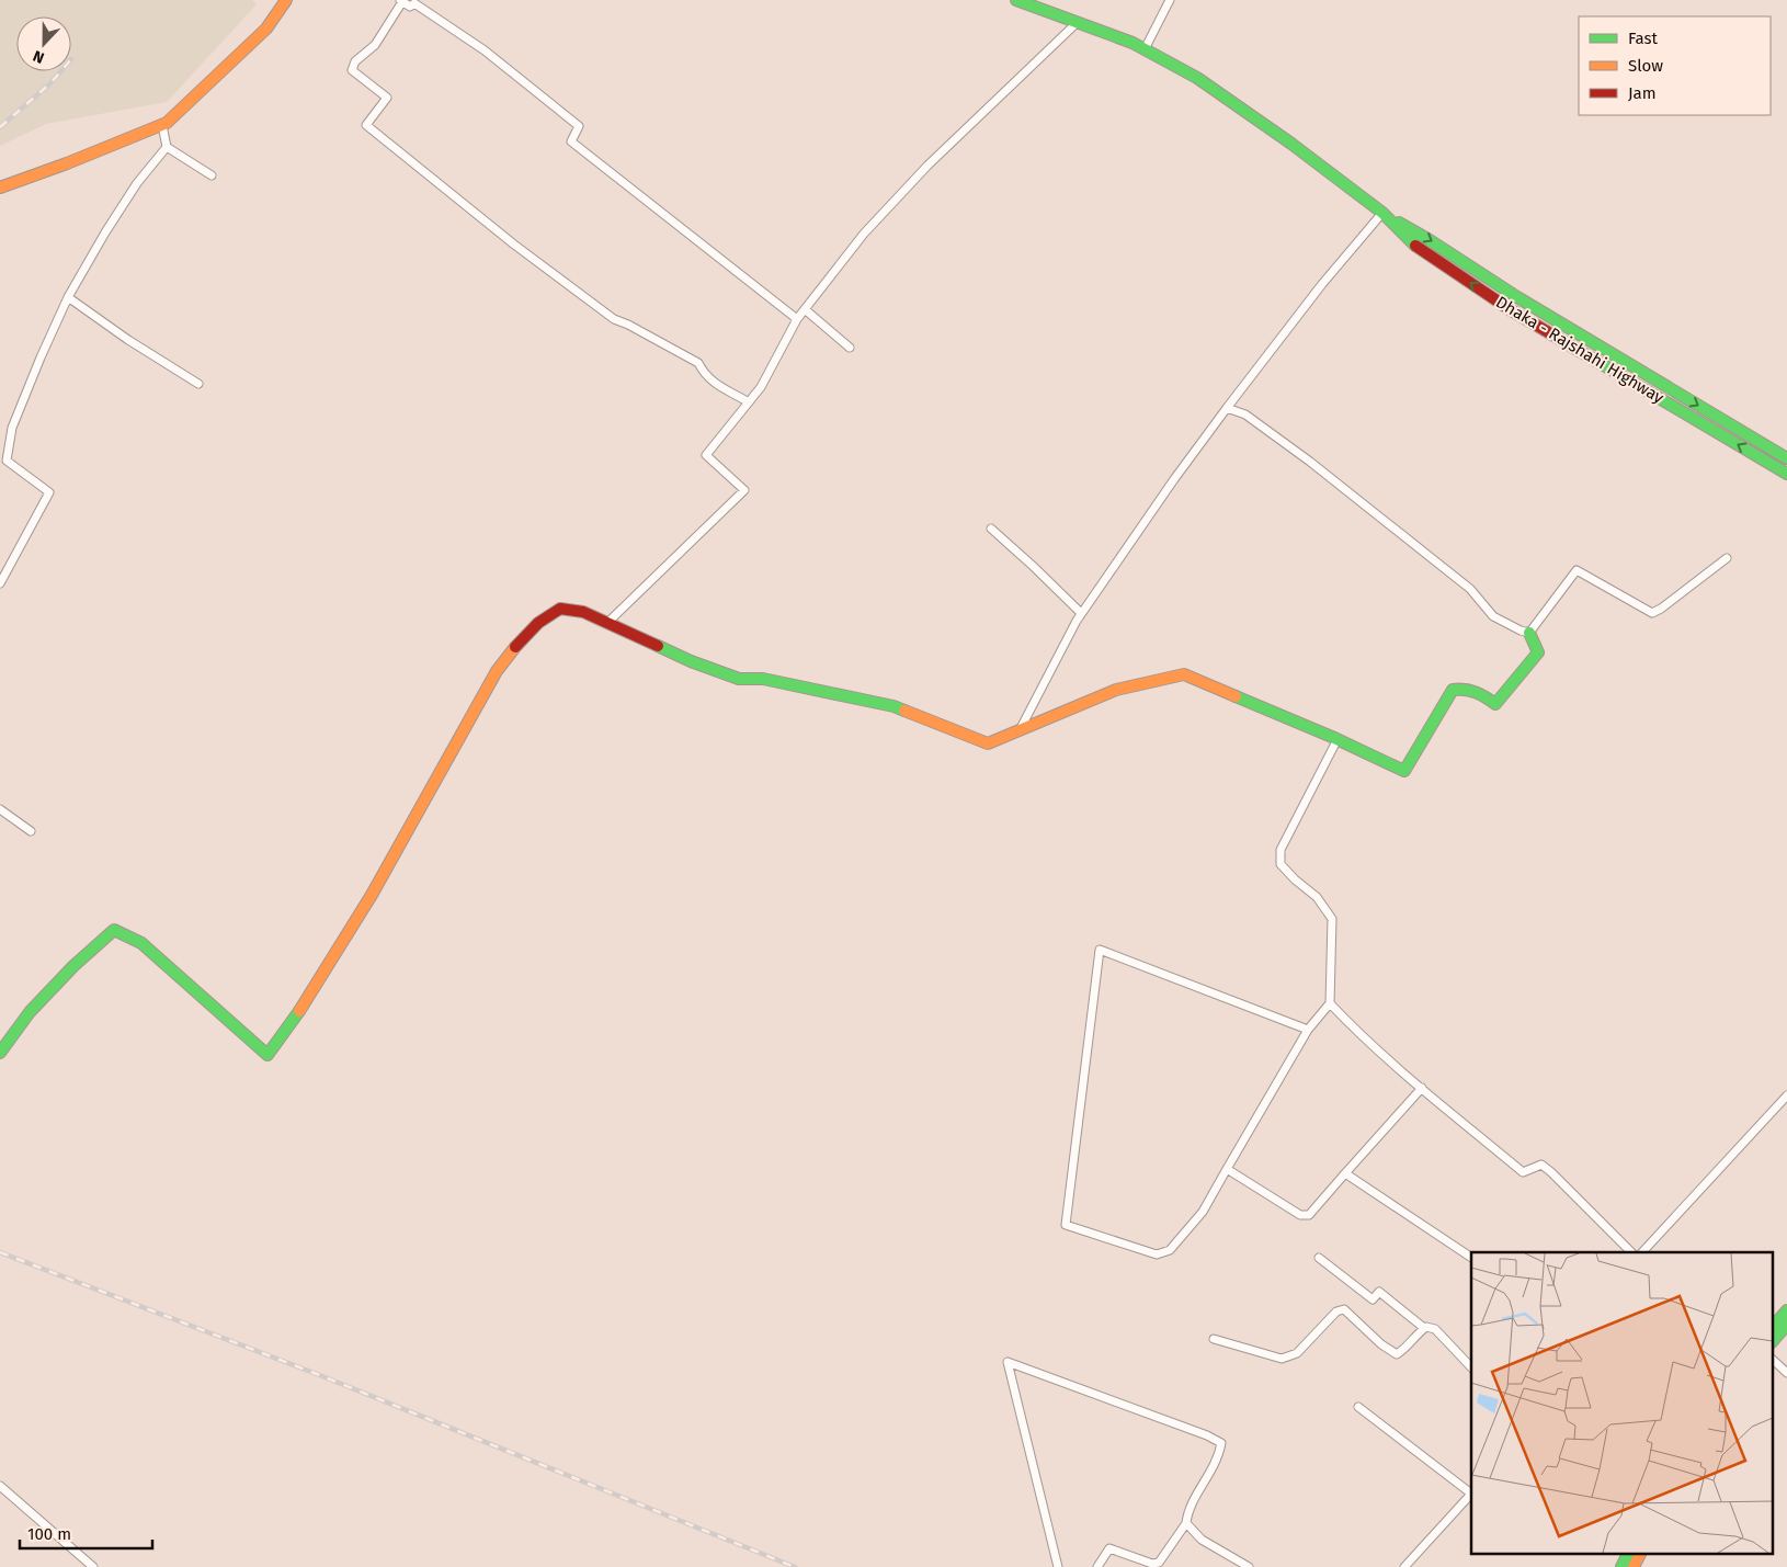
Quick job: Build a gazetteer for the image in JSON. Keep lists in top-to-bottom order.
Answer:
{
  "streets": {
    "main road": ["Dhaka - Rajshahi Highway"]
  },
  "legend": ["Fast", "Slow", "Jam"],
  "scale_bar": "100 m",
  "north": "bottom"
}
